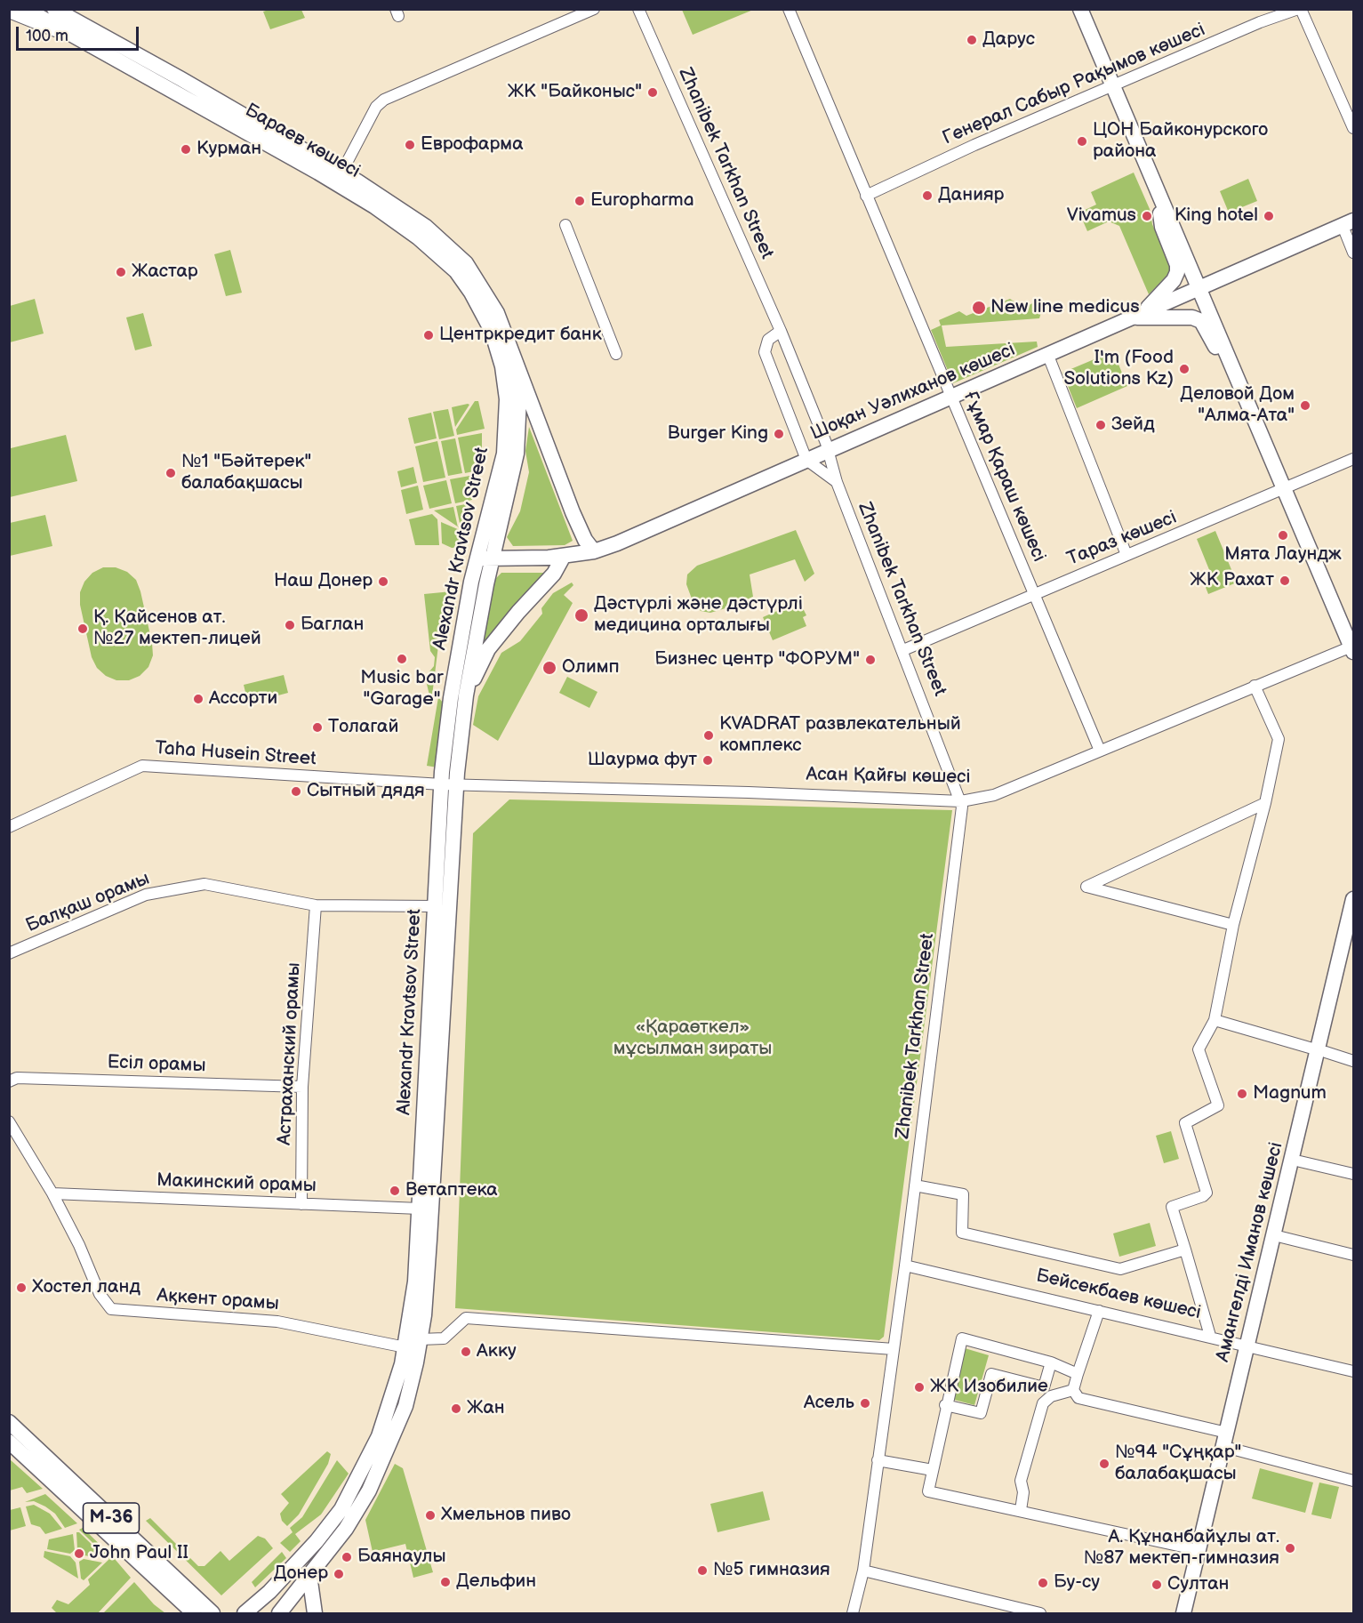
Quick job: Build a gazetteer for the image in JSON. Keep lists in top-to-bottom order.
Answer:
{
  "streets": {
    "main road": [
      "Бараев көшесі",
      "Шоқан Уәлиханов көшесі",
      "Alexandr Kravtsov Street",
      "Амангелді Иманов көшесі",
      "M-36"
    ],
    "street": [
      "Генерал Сабыр Рақымов көшесі",
      "Zhanibek Tarkhan Street",
      "Ғұмар Қараш көшесі",
      "Тараз көшесі",
      "Taha Husein Street",
      "Асан Қайғы көшесі",
      "Балқаш орамы",
      "Астраханский орамы",
      "Есіл орамы",
      "Макинский орамы",
      "Бейсекбаев көшесі",
      "Ақкент орамы"
    ]
  },
  "crossings": [
    ["Генерал Сабыр Рақымов көшесі", "Ғұмар Қараш көшесі"],
    ["Бараев көшесі", "Alexandr Kravtsov Street"],
    ["Zhanibek Tarkhan Street", "Шоқан Уәлиханов көшесі"],
    ["Zhanibek Tarkhan Street", "Тараз көшесі"],
    ["Zhanibek Tarkhan Street", "Асан Қайғы көшесі"],
    ["Zhanibek Tarkhan Street", "Бейсекбаев көшесі"],
    ["Шоқан Уәлиханов көшесі", "Ғұмар Қараш көшесі"],
    ["Шоқан Уәлиханов көшесі", "Alexandr Kravtsov Street"],
    ["Ғұмар Қараш көшесі", "Тараз көшесі"],
    ["Ғұмар Қараш көшесі", "Асан Қайғы көшесі"],
    ["Alexandr Kravtsov Street", "Taha Husein Street"],
    ["Alexandr Kravtsov Street", "Асан Қайғы көшесі"],
    ["Alexandr Kravtsov Street", "Балқаш орамы"],
    ["Alexandr Kravtsov Street", "Макинский орамы"],
    ["Alexandr Kravtsov Street", "Ақкент орамы"],
    ["Taha Husein Street", "Асан Қайғы көшесі"],
    ["Балқаш орамы", "Астраханский орамы"],
    ["Астраханский орамы", "Есіл орамы"],
    ["Астраханский орамы", "Макинский орамы"],
    ["Макинский орамы", "Ақкент орамы"],
    ["Амангелді Иманов көшесі", "Бейсекбаев көшесі"]
  ],
  "parks": ["«Қараөткел» мұсылман зираты"],
  "places": [
    "Дарус",
    "ЖК \"Байконыс\"",
    "ЦОН Байконурского района",
    "Еврофарма",
    "Курман",
    "Данияр",
    "Europharma",
    "Vivamus",
    "King hotel",
    "Жастар",
    "New line medicus",
    "Центркредит банк",
    "I'm (Food Solutions Kz)",
    "Деловой Дом \"Алма-Ата\"",
    "Зейд",
    "Burger King",
    "№1 \"Бәйтерек\" балабақшасы",
    "Мята Лаундж",
    "ЖК Рахат",
    "Наш Донер",
    "Дәстүрлі және дәстүрлі медицина орталығы",
    "Баглан",
    "Қ. Қайсенов ат. №27 мектеп-лицей",
    "Music bar \"Garage\"",
    "Бизнес центр \"ФОРУМ\"",
    "Олимп",
    "Ассорти",
    "Толагай",
    "KVADRAT развлекательный комплекс",
    "Шаурма фут",
    "Сытный дядя",
    "Magnum",
    "Ветаптека",
    "Хостел ланд",
    "Акку",
    "ЖК Изобилие",
    "Асель",
    "Жан",
    "№94 \"Сұңқар\" балабақшасы",
    "Хмельнов пиво",
    "А. Құнанбайұлы ат. №87 мектеп-гимназия",
    "John Paul II",
    "Баянаулы",
    "№5 гимназия",
    "Донер",
    "Дельфин",
    "Бу-су",
    "Султан"
  ],
  "scale_bar": "100 m"
}
